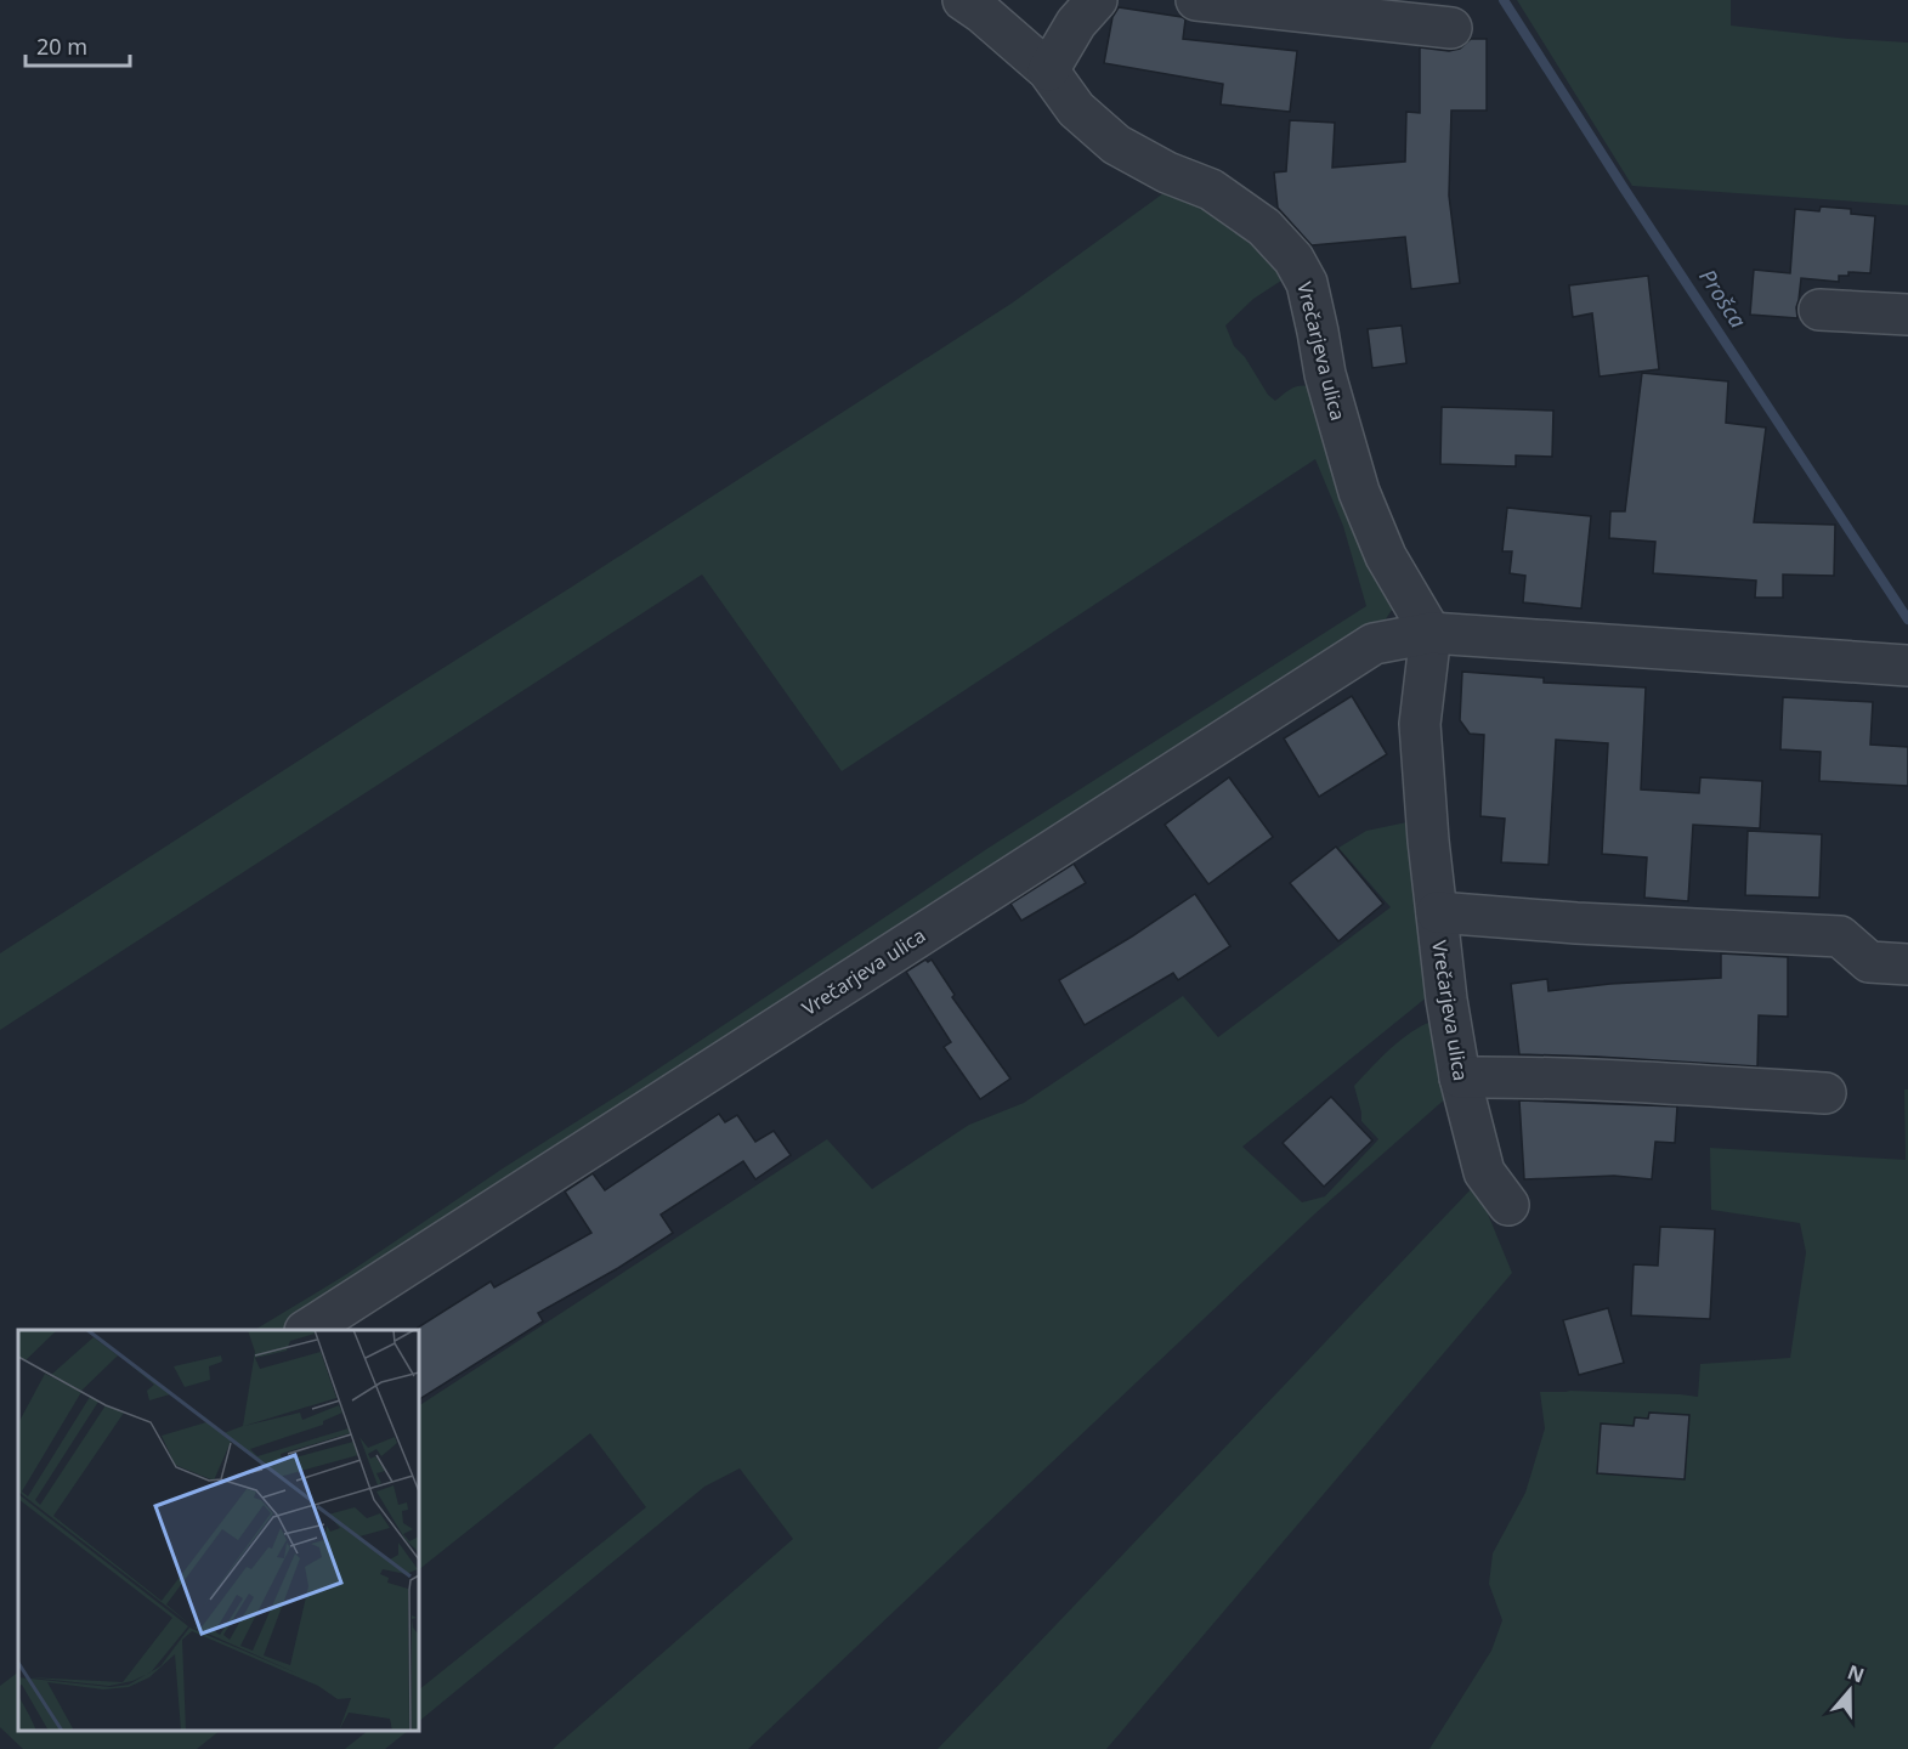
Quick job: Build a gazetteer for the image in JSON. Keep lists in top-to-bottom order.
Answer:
{
  "streets": {
    "street": ["Vrečarjeva ulica"]
  },
  "water": ["Prošca"],
  "scale_bar": "20 m",
  "north": "top"
}
